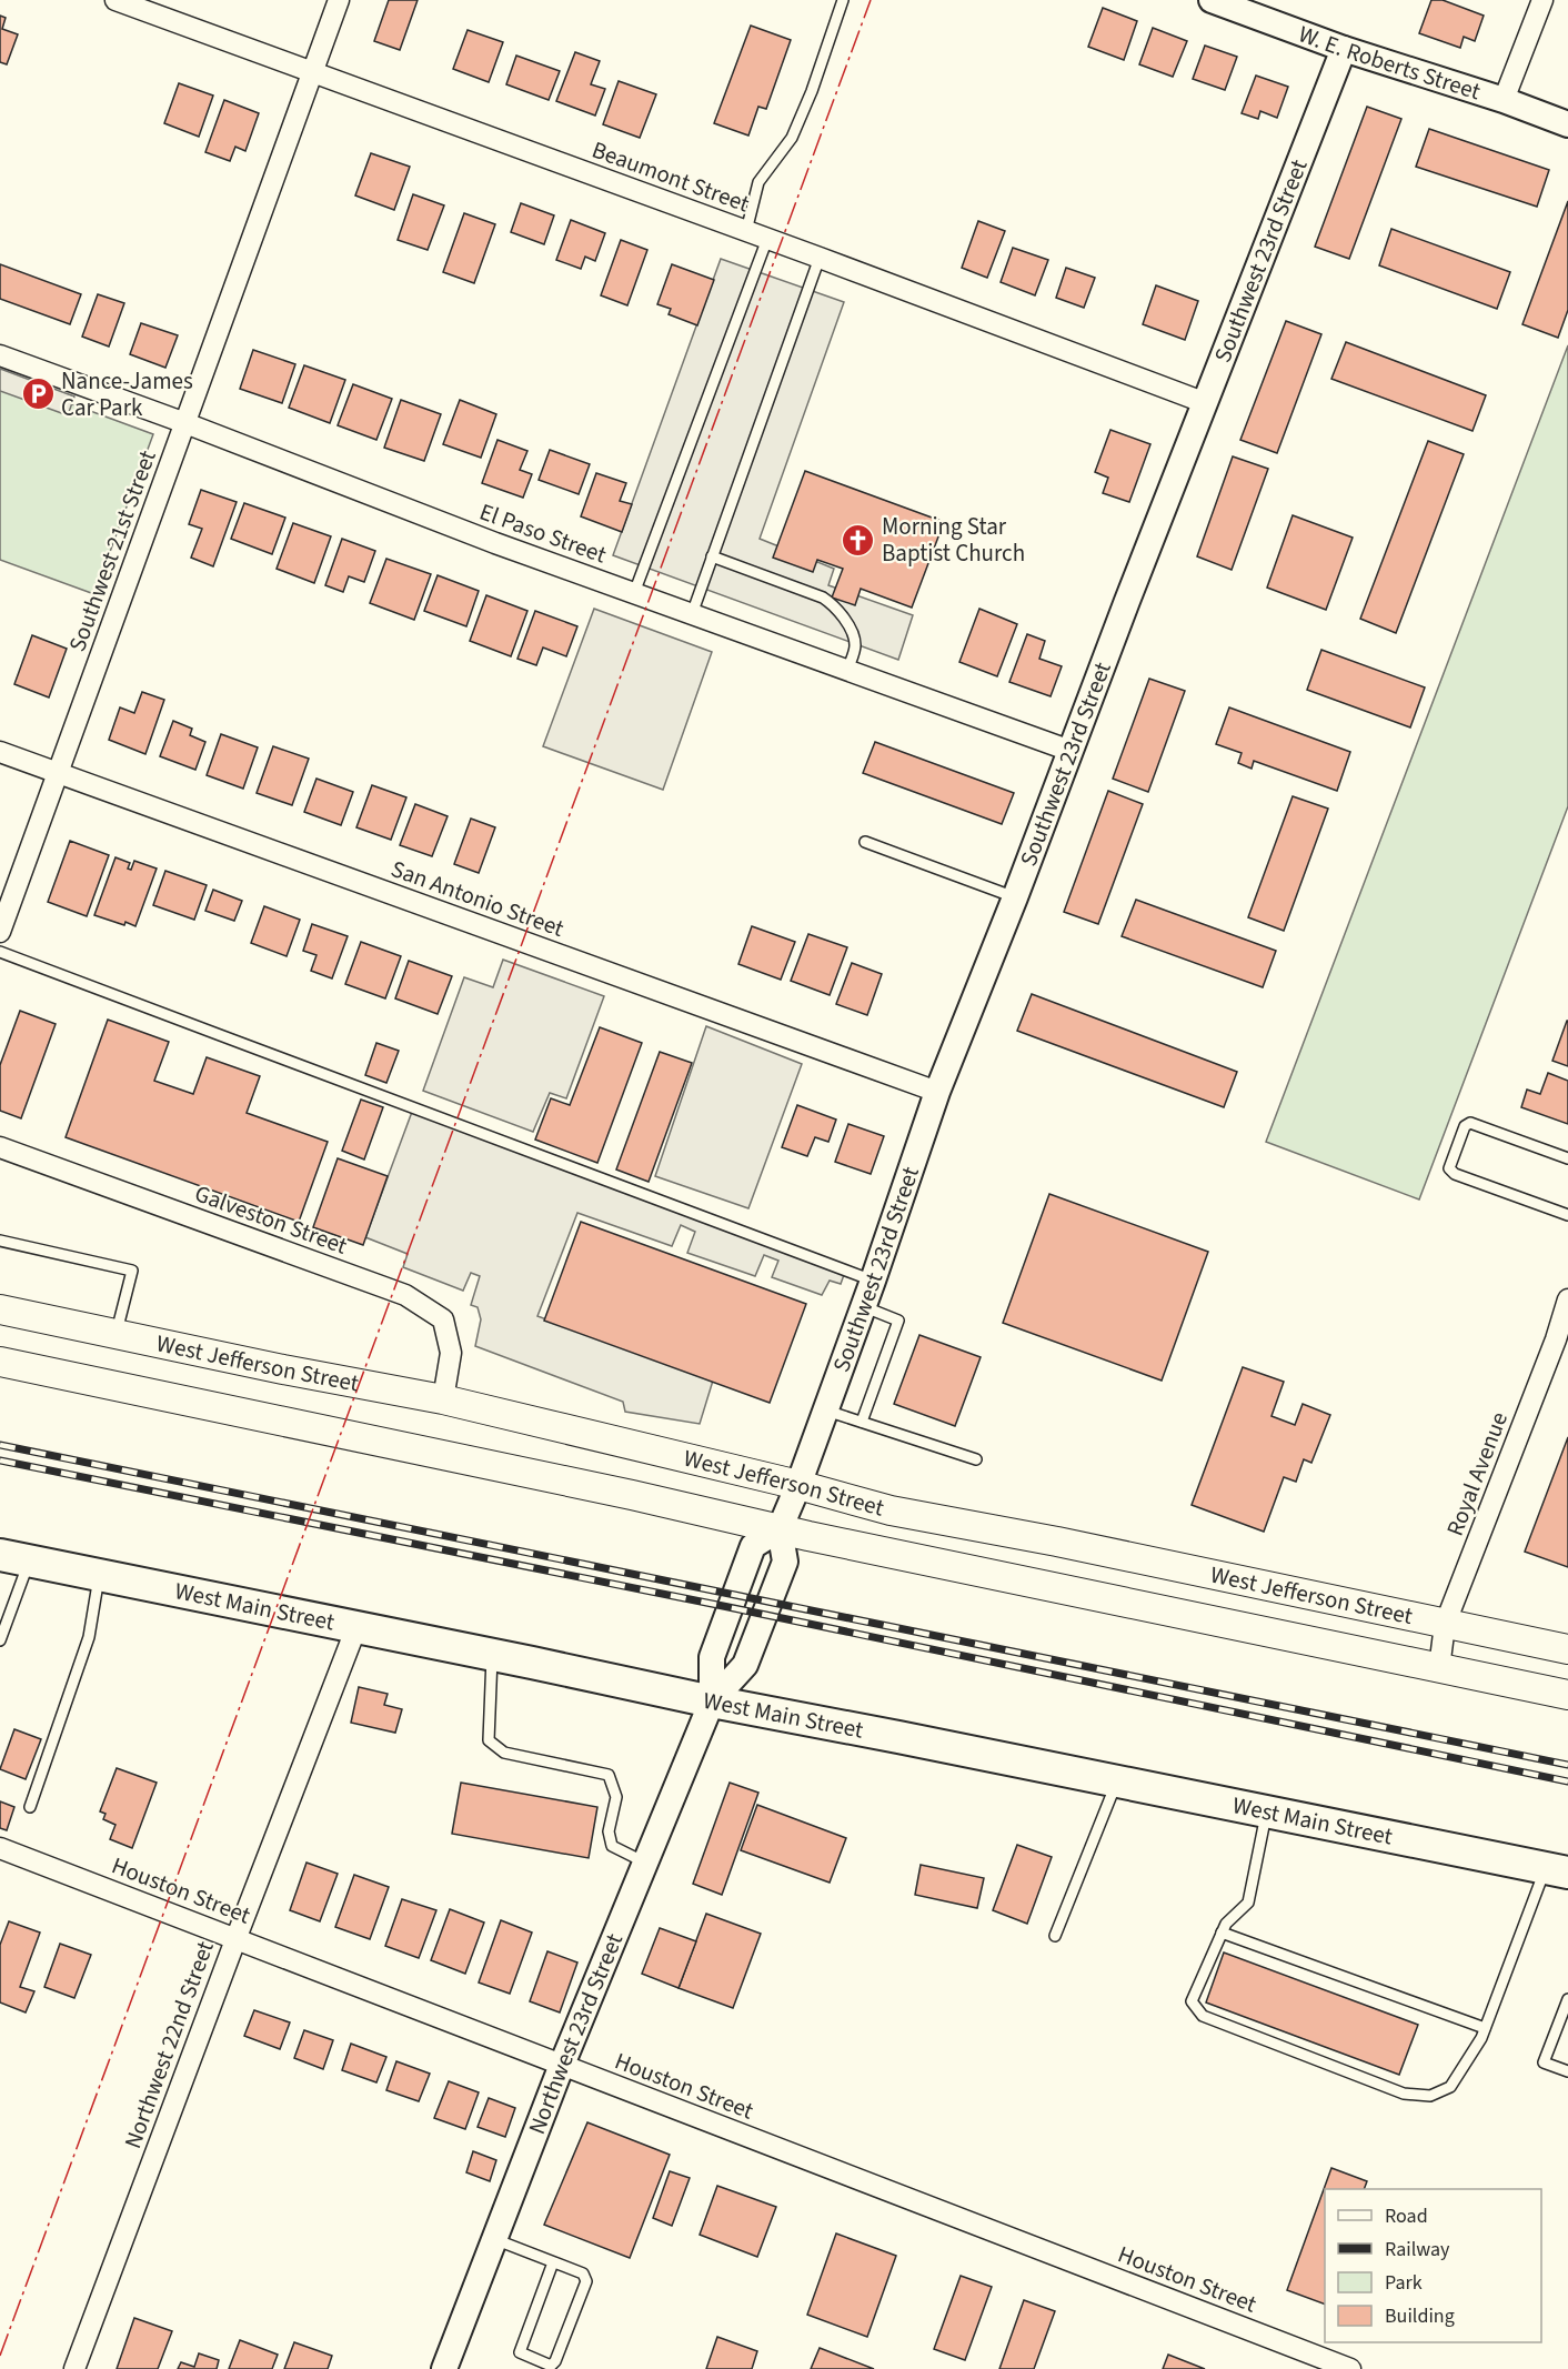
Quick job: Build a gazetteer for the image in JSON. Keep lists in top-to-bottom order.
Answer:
{
  "streets": {
    "main road": ["West Jefferson Street", "West Main Street"],
    "street": [
      "W. E. Roberts Street",
      "Beaumont Street",
      "Southwest 23rd Street",
      "El Paso Street",
      "Southwest 21st Street",
      "San Antonio Street",
      "Galveston Street",
      "Royal Avenue",
      "Houston Street",
      "Northwest 23rd Street",
      "Northwest 22nd Street"
    ]
  },
  "crossings": [
    ["W. E. Roberts Street", "Southwest 23rd Street"],
    ["Beaumont Street", "Southwest 23rd Street"],
    ["Beaumont Street", "Southwest 21st Street"],
    ["Southwest 23rd Street", "El Paso Street"],
    ["Southwest 23rd Street", "San Antonio Street"],
    ["Southwest 23rd Street", "West Jefferson Street"],
    ["El Paso Street", "Southwest 21st Street"],
    ["Southwest 21st Street", "San Antonio Street"],
    ["Galveston Street", "West Jefferson Street"],
    ["West Jefferson Street", "Royal Avenue"],
    ["West Jefferson Street", "Northwest 23rd Street"],
    ["West Main Street", "Northwest 23rd Street"],
    ["West Main Street", "Northwest 22nd Street"],
    ["Houston Street", "Northwest 23rd Street"],
    ["Houston Street", "Northwest 22nd Street"]
  ],
  "places": {
    "parking": ["Nance-James Car Park"],
    "church": ["Morning Star Baptist Church"]
  },
  "legend": [
    "Road",
    "Railway",
    "Park",
    "Building"
  ]
}
